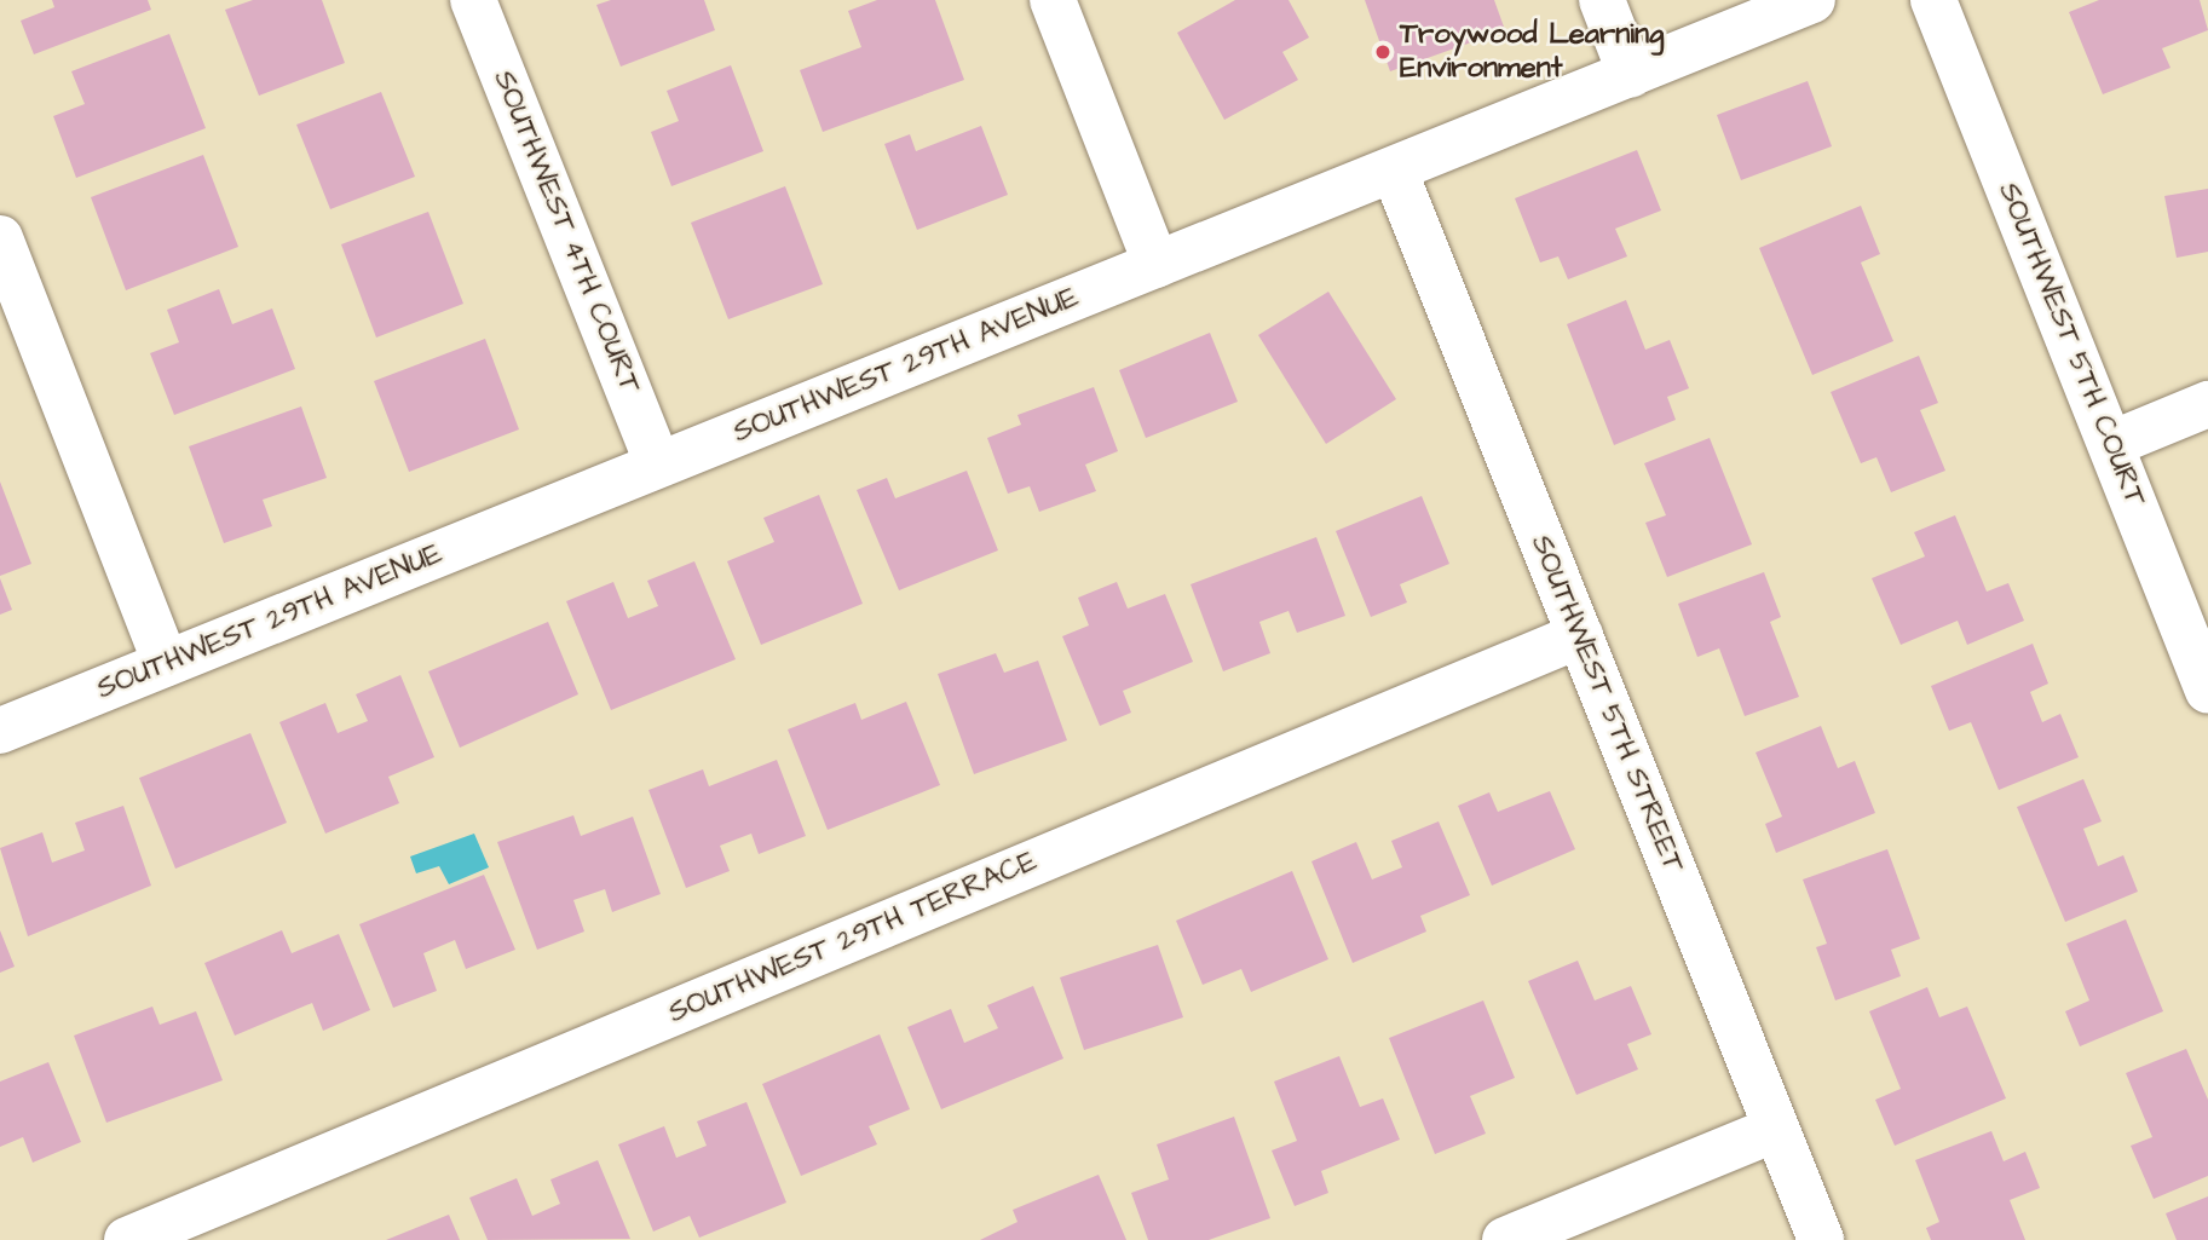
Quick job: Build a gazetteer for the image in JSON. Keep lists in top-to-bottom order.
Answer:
{
  "streets": {
    "street": [
      "SOUTHWEST 4TH COURT",
      "SOUTHWEST 5TH COURT",
      "SOUTHWEST 29TH AVENUE",
      "SOUTHWEST 5TH STREET",
      "SOUTHWEST 29TH TERRACE"
    ]
  },
  "crossings": [
    ["SOUTHWEST 4TH COURT", "SOUTHWEST 29TH AVENUE"],
    ["SOUTHWEST 29TH AVENUE", "SOUTHWEST 5TH STREET"],
    ["SOUTHWEST 5TH STREET", "SOUTHWEST 29TH TERRACE"]
  ],
  "places": ["Troywood Learning Environment"]
}
